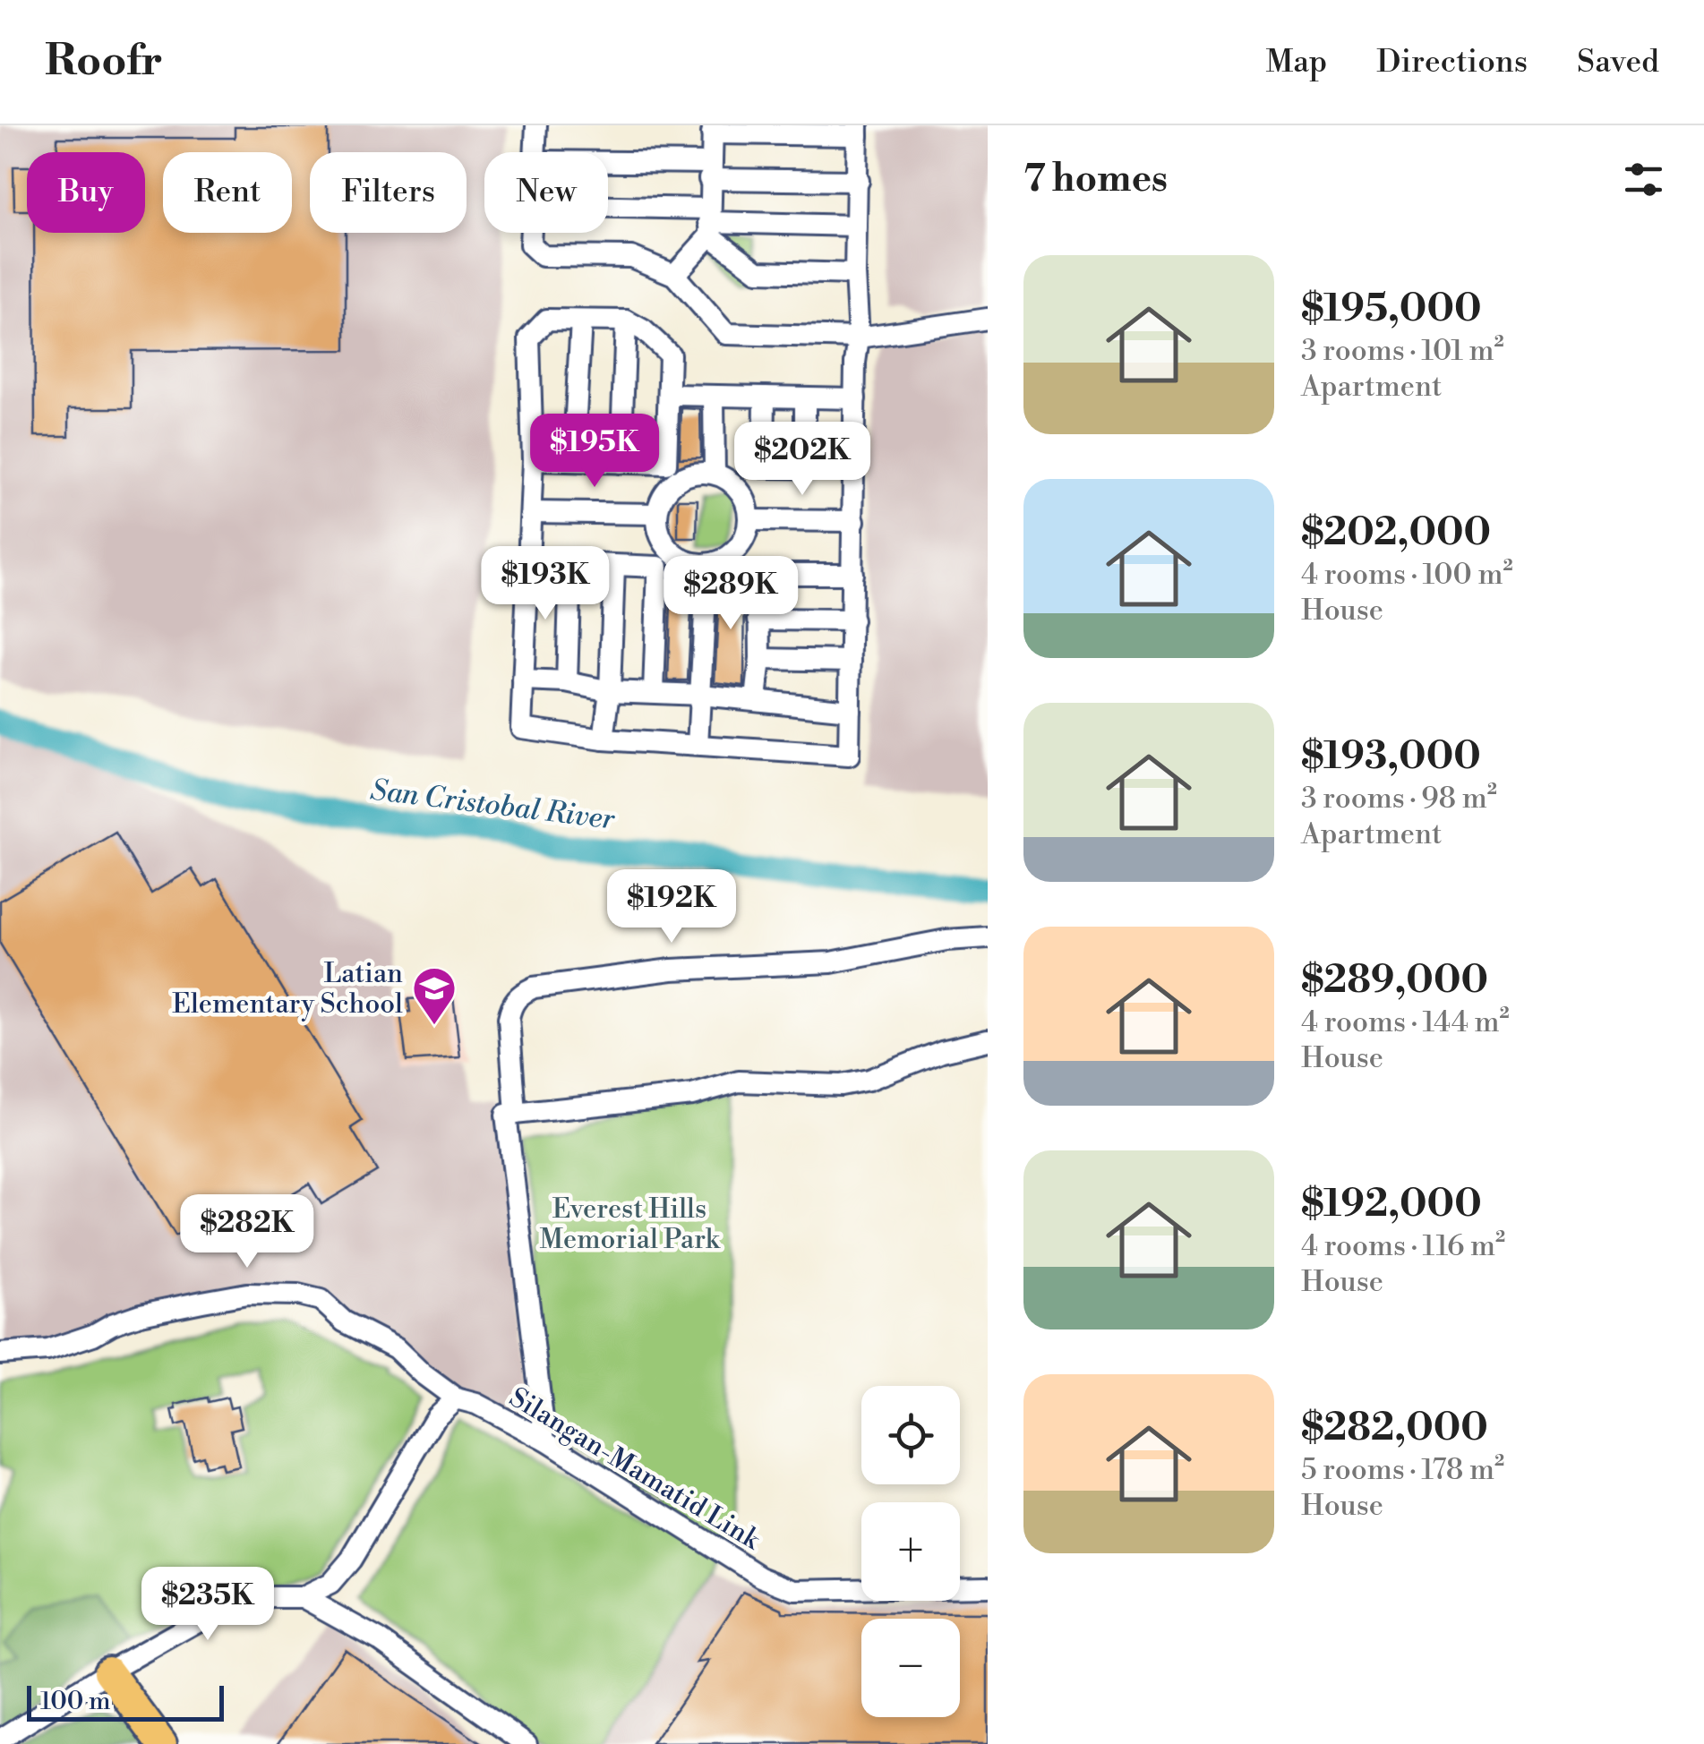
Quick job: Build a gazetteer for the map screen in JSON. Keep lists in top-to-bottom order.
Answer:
{
  "streets": {
    "street": ["Silangan-Mamatid Link"]
  },
  "water": ["San Cristobal River"],
  "parks": ["Everest Hills Memorial Park"],
  "places": {
    "school or university": ["Latian Elementary School"]
  },
  "scale_bar": "100 m",
  "page": {
    "header": "Roofr",
    "nav": ["Map", "Directions", "Saved"],
    "heading": "7 homes",
    "chip": [
      "Buy",
      "Rent",
      "Filters",
      "New"
    ],
    "list": [
      {
        "name": "$195,000",
        "note": "3 rooms · 101 m² · Apartment"
      },
      {
        "name": "$202,000",
        "note": "4 rooms · 100 m² · House"
      },
      {
        "name": "$193,000",
        "note": "3 rooms · 98 m² · Apartment"
      },
      {
        "name": "$289,000",
        "note": "4 rooms · 144 m² · House"
      },
      {
        "name": "$192,000",
        "note": "4 rooms · 116 m² · House"
      },
      {
        "name": "$282,000",
        "note": "5 rooms · 178 m² · House"
      }
    ],
    "price": [
      "$195K",
      "$202K",
      "$193K",
      "$289K",
      "$192K",
      "$282K",
      "$235K"
    ],
    "map_buttons": ["+", "−"],
    "scale": "100 m"
  }
}
